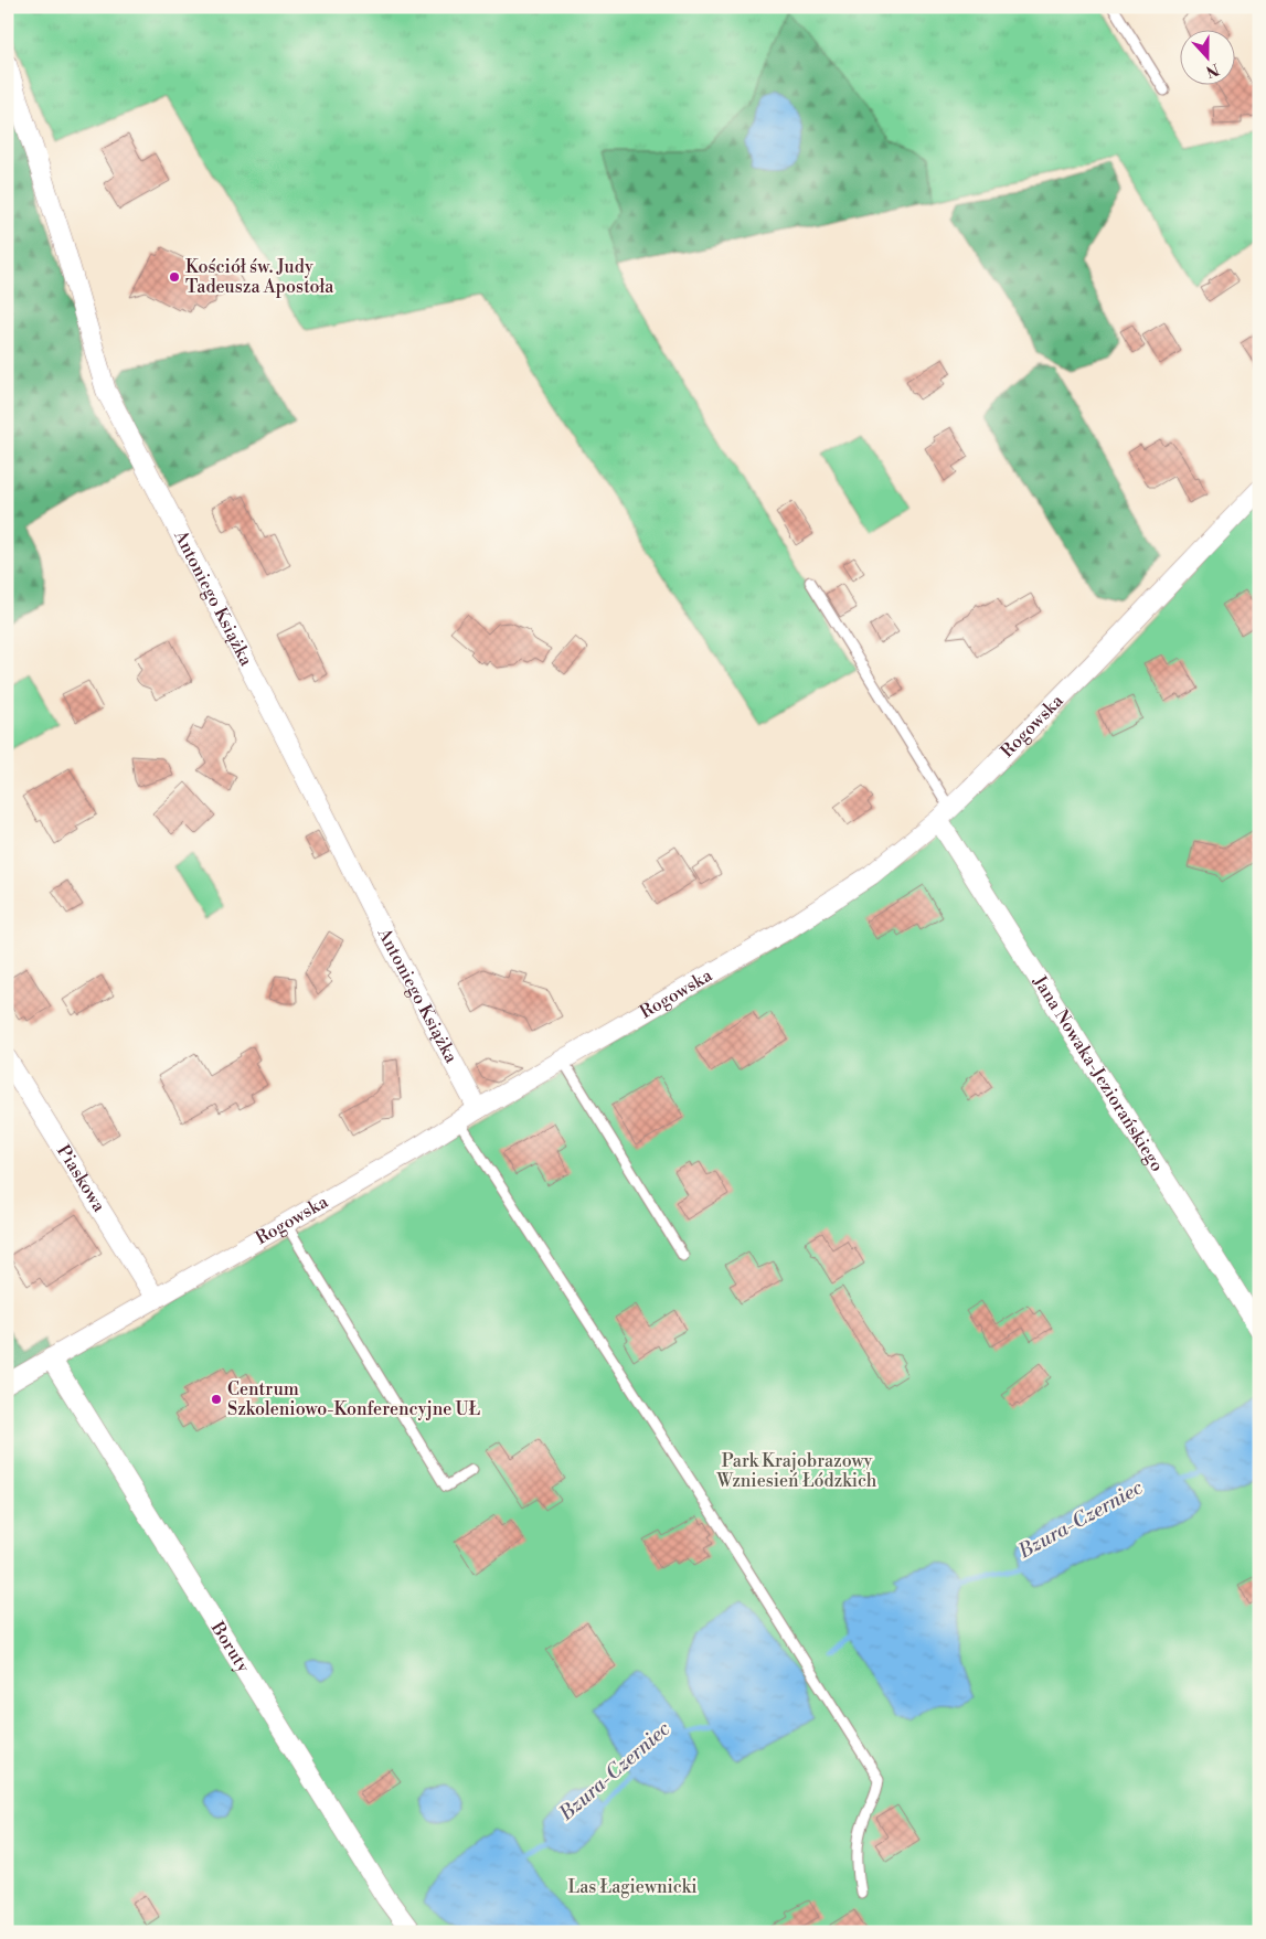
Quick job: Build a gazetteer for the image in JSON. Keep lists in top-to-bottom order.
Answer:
{
  "streets": {
    "street": [
      "Antoniego Książka",
      "Rogowska",
      "Jana Nowaka-Jeziorańskiego",
      "Piaskowa",
      "Boruty"
    ]
  },
  "crossings": [
    ["Antoniego Książka", "Rogowska"],
    ["Rogowska", "Jana Nowaka-Jeziorańskiego"],
    ["Rogowska", "Piaskowa"],
    ["Rogowska", "Boruty"]
  ],
  "water": ["Bzura-Czerniec"],
  "parks": ["Park Krajobrazowy Wzniesień Łódzkich", "Las Łagiewnicki"],
  "places": ["Kościół św. Judy Tadeusza Apostoła", "Centrum Szkoleniowo-Konferencyjne UŁ"],
  "north": "bottom"
}
